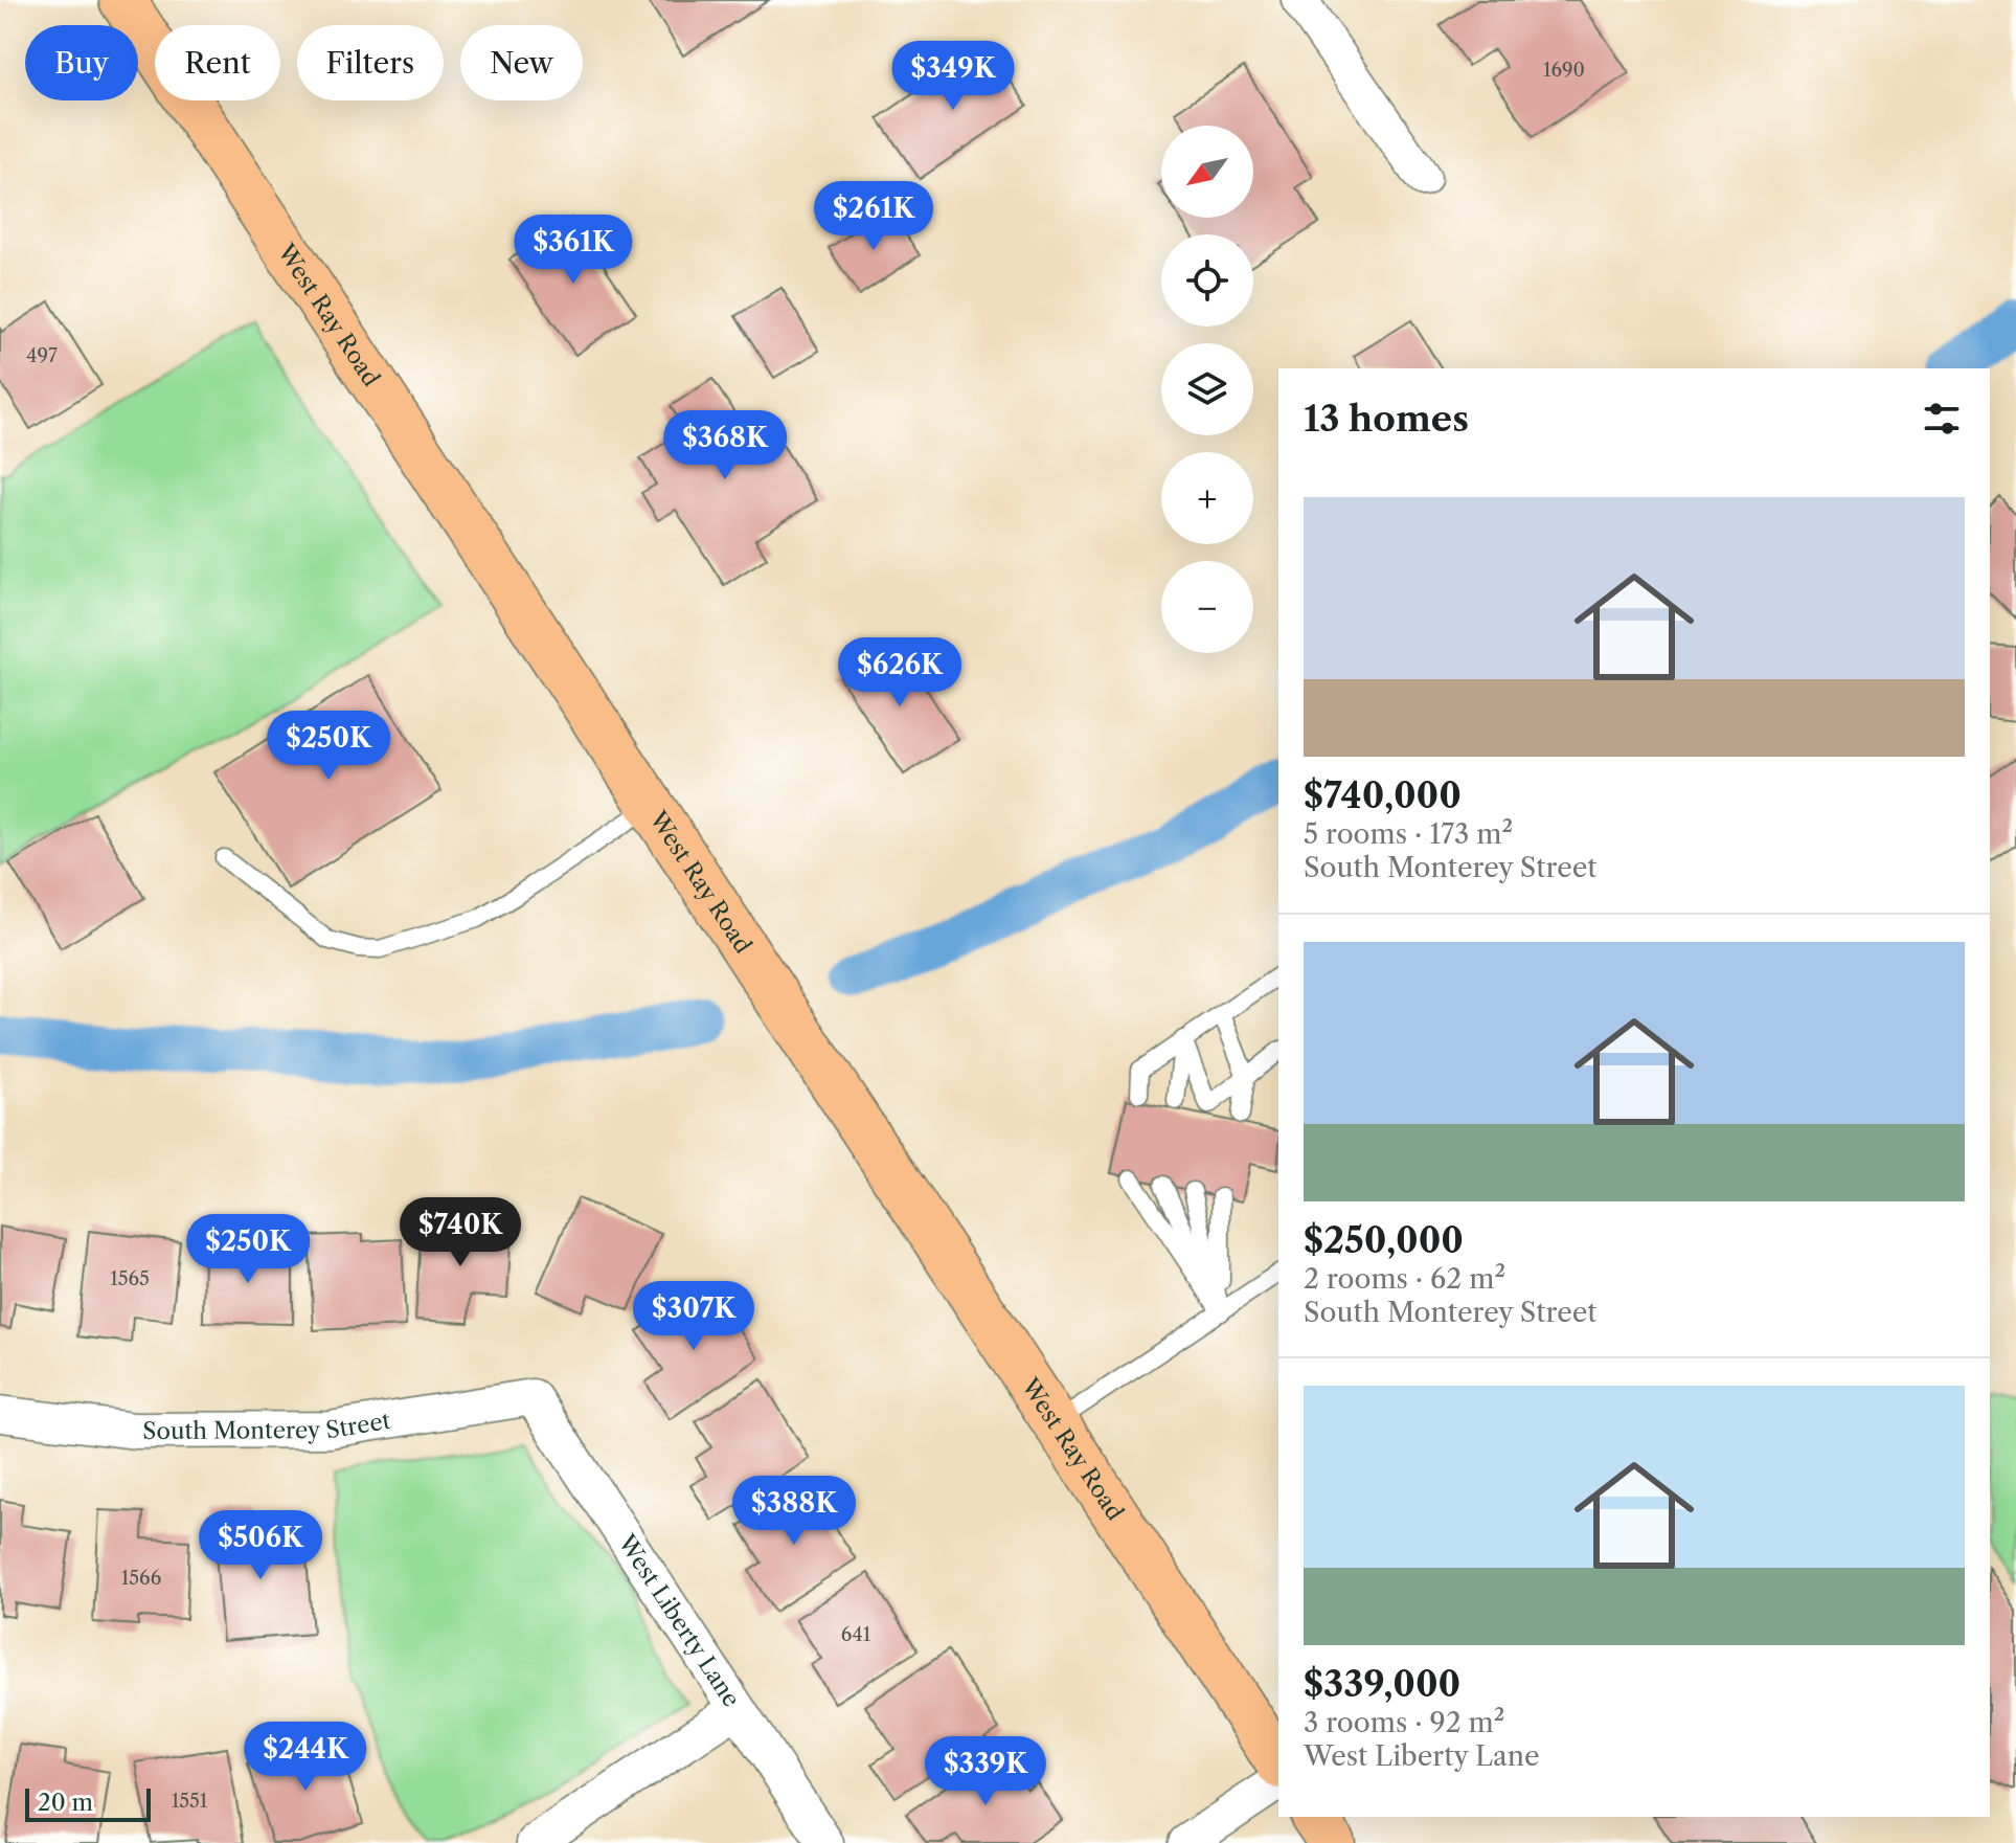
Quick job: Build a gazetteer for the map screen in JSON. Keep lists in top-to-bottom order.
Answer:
{
  "streets": {
    "main road": ["West Ray Road"],
    "street": ["South Monterey Street", "West Liberty Lane"]
  },
  "crossings": [
    ["South Monterey Street", "West Liberty Lane"]
  ],
  "house_numbers": [
    "1690",
    "497",
    "1565",
    "1566",
    "641",
    "1551"
  ],
  "scale_bar": "20 m",
  "north": "bottom left",
  "page": {
    "chip": [
      "Buy",
      "Rent",
      "Filters",
      "New"
    ],
    "price": [
      "$349K",
      "$261K",
      "$361K",
      "$368K",
      "$626K",
      "$250K",
      "$740K",
      "$250K",
      "$307K",
      "$388K",
      "$506K",
      "$244K",
      "$339K"
    ],
    "map_buttons": ["+", "−"],
    "heading": "13 homes",
    "list": [
      {
        "name": "$740,000",
        "note": "5 rooms · 173 m² · South Monterey Street"
      },
      {
        "name": "$250,000",
        "note": "2 rooms · 62 m² · South Monterey Street"
      },
      {
        "name": "$339,000",
        "note": "3 rooms · 92 m² · West Liberty Lane"
      }
    ],
    "scale": "20 m"
  }
}
